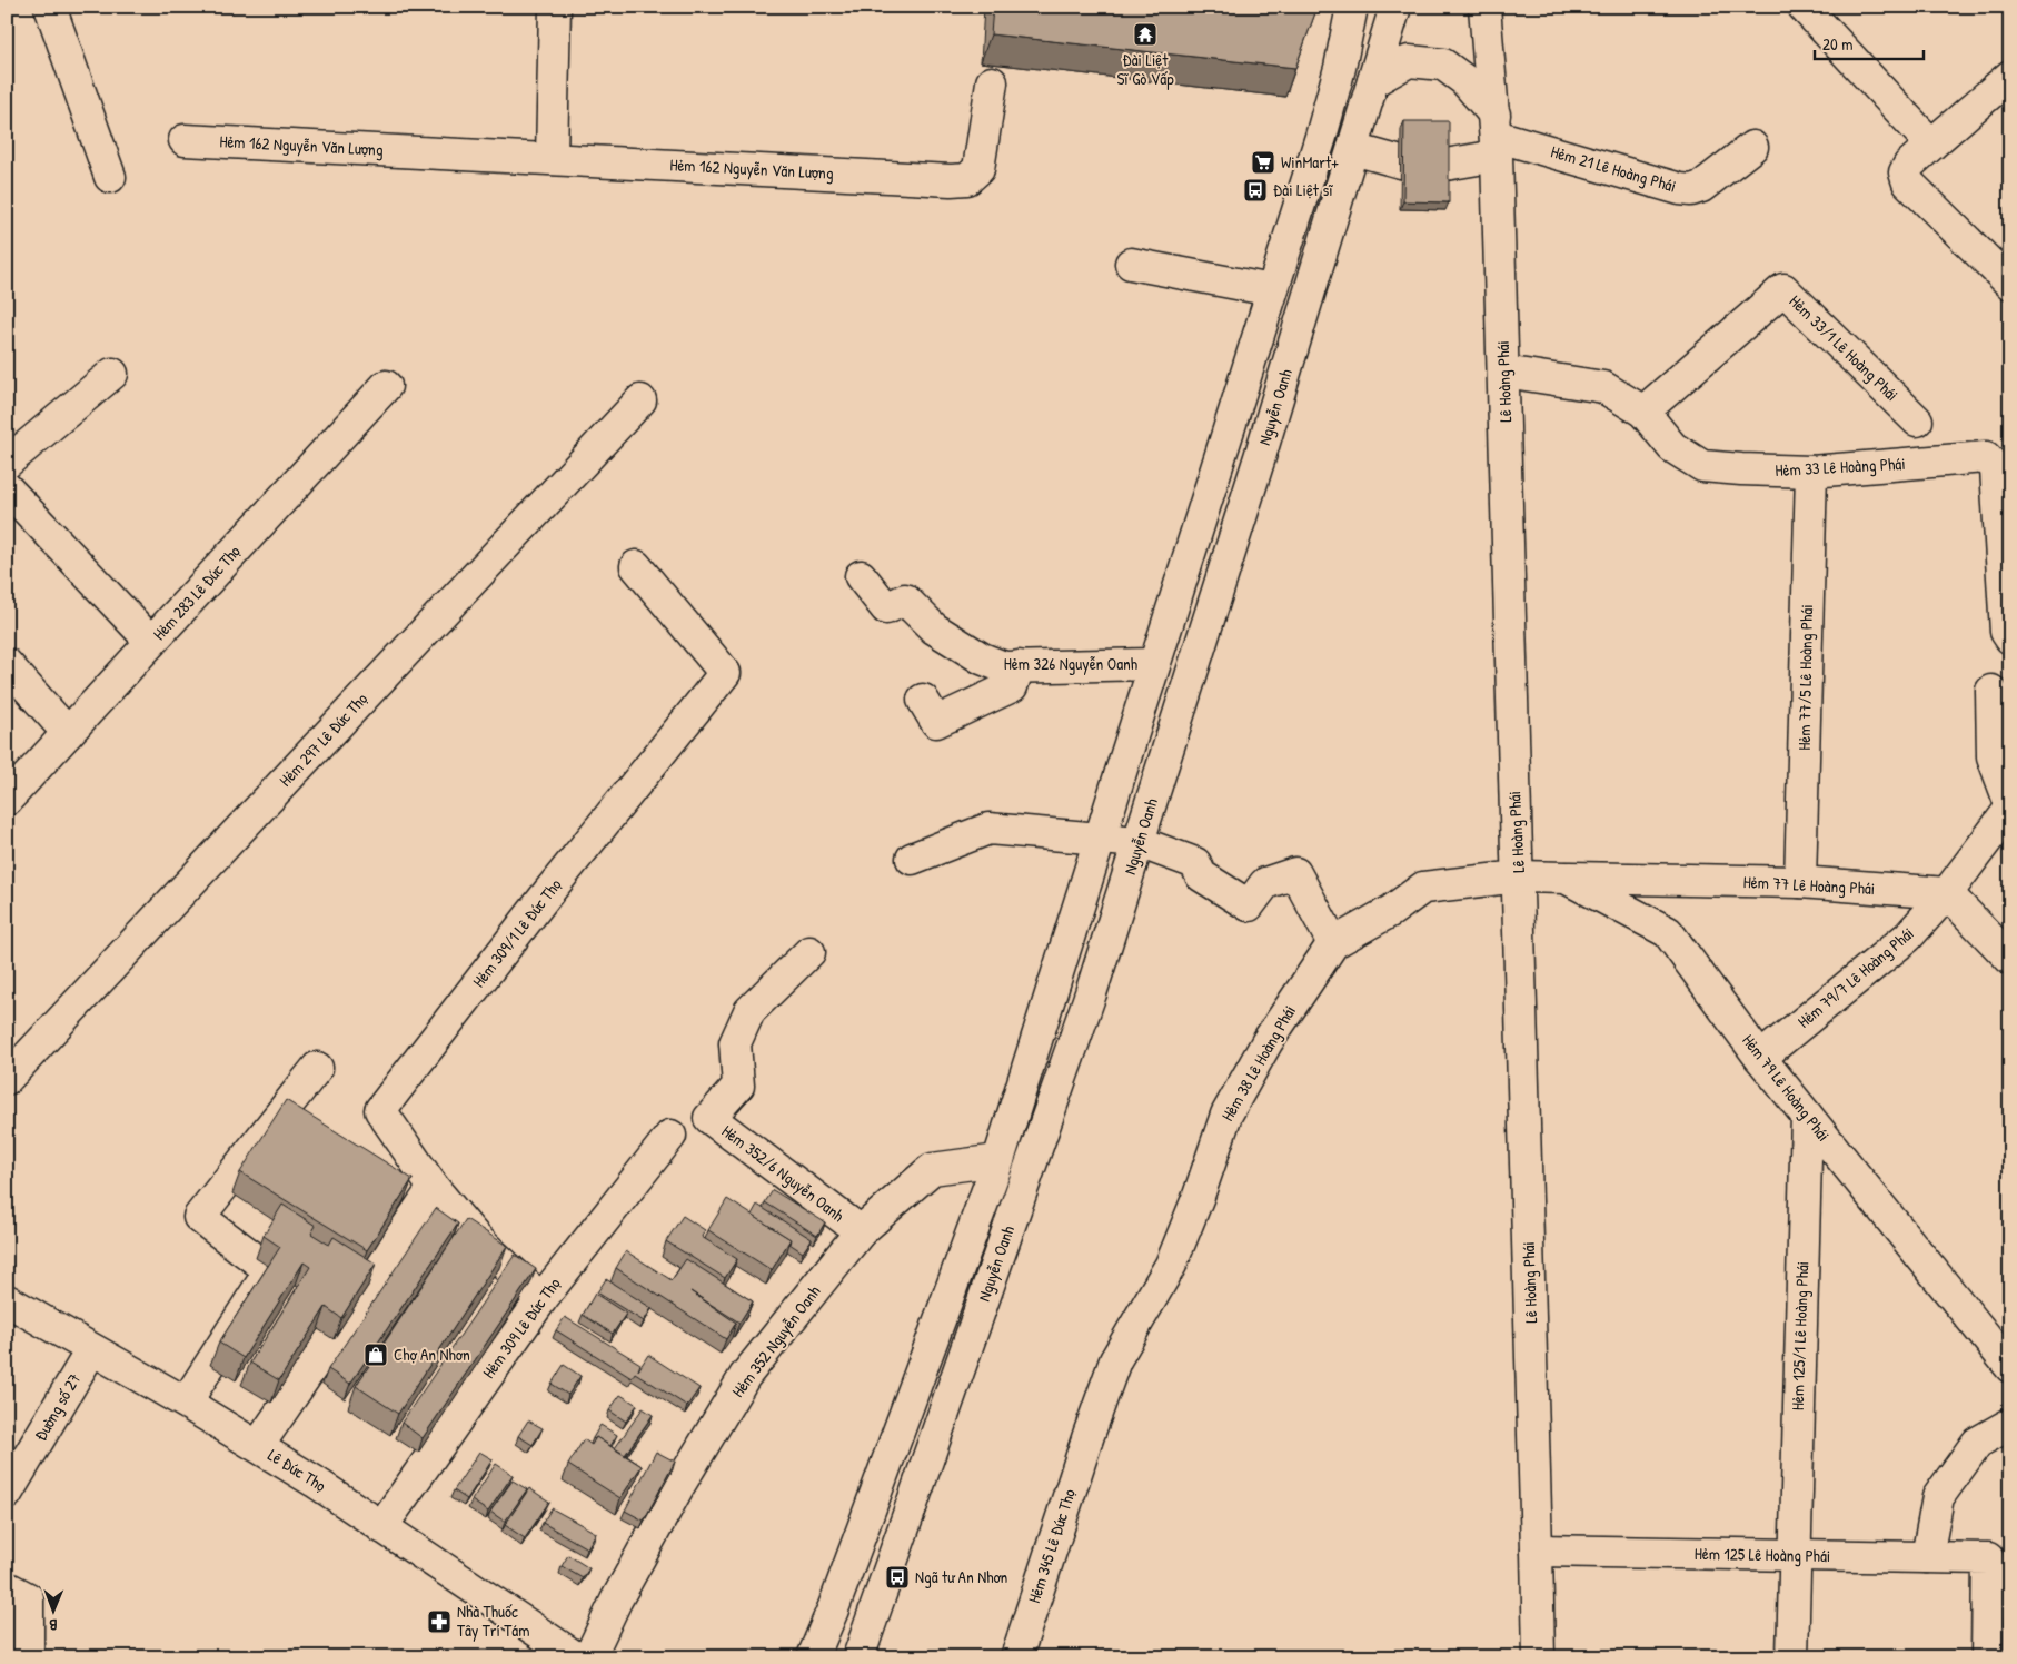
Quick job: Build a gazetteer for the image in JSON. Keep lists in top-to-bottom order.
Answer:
{
  "streets": {
    "street": [
      "Hẻm 162 Nguyễn Văn Lượng",
      "Hẻm 21 Lê Hoàng Phái",
      "Hẻm 33/1 Lê Hoàng Phái",
      "Lê Hoàng Phái",
      "Nguyễn Oanh",
      "Hẻm 33 Lê Hoàng Phái",
      "Hẻm 283 Lê Đức Thọ",
      "Hẻm 326 Nguyễn Oanh",
      "Hẻm 77/5 Lê Hoàng Phái",
      "Hẻm 297 Lê Đức Thọ",
      "Hẻm 77 Lê Hoàng Phái",
      "Hẻm 309/1 Lê Đức Thọ",
      "Hẻm 79/7 Lê Hoàng Phái",
      "Hẻm 38 Lê Hoàng Phái",
      "Hẻm 79 Lê Hoàng Phái",
      "Hẻm 352/6 Nguyễn Oanh",
      "Hẻm 309 Lê Đức Thọ",
      "Hẻm 125/1 Lê Hoàng Phái",
      "Hẻm 352 Nguyễn Oanh",
      "Đường số 27",
      "Lê Đức Thọ",
      "Hẻm 345 Lê Đức Thọ",
      "Hẻm 125 Lê Hoàng Phái"
    ]
  },
  "crossings": [
    ["Hẻm 21 Lê Hoàng Phái", "Lê Hoàng Phái"],
    ["Hẻm 33/1 Lê Hoàng Phái", "Hẻm 33 Lê Hoàng Phái"],
    ["Lê Hoàng Phái", "Hẻm 33 Lê Hoàng Phái"],
    ["Lê Hoàng Phái", "Hẻm 38 Lê Hoàng Phái"],
    ["Lê Hoàng Phái", "Hẻm 79 Lê Hoàng Phái"],
    ["Lê Hoàng Phái", "Hẻm 125 Lê Hoàng Phái"],
    ["Nguyễn Oanh", "Hẻm 326 Nguyễn Oanh"],
    ["Nguyễn Oanh", "Hẻm 352 Nguyễn Oanh"],
    ["Hẻm 33 Lê Hoàng Phái", "Hẻm 77/5 Lê Hoàng Phái"],
    ["Hẻm 77/5 Lê Hoàng Phái", "Hẻm 77 Lê Hoàng Phái"],
    ["Hẻm 77 Lê Hoàng Phái", "Hẻm 79/7 Lê Hoàng Phái"],
    ["Hẻm 77 Lê Hoàng Phái", "Hẻm 79 Lê Hoàng Phái"],
    ["Hẻm 309/1 Lê Đức Thọ", "Hẻm 309 Lê Đức Thọ"],
    ["Hẻm 79/7 Lê Hoàng Phái", "Hẻm 79 Lê Hoàng Phái"],
    ["Hẻm 38 Lê Hoàng Phái", "Hẻm 79 Lê Hoàng Phái"],
    ["Hẻm 38 Lê Hoàng Phái", "Hẻm 345 Lê Đức Thọ"],
    ["Hẻm 79 Lê Hoàng Phái", "Hẻm 125/1 Lê Hoàng Phái"],
    ["Hẻm 352/6 Nguyễn Oanh", "Hẻm 352 Nguyễn Oanh"],
    ["Hẻm 309 Lê Đức Thọ", "Lê Đức Thọ"],
    ["Hẻm 125/1 Lê Hoàng Phái", "Hẻm 125 Lê Hoàng Phái"],
    ["Đường số 27", "Lê Đức Thọ"]
  ],
  "places": {
    "temple": ["Đài Liệt Sĩ Gò Vấp"],
    "supermarket": ["WinMart+"],
    "bus stop": ["Đài Liệt sĩ", "Ngã tư An Nhơn"],
    "shop": ["Chợ An Nhơn"],
    "pharmacy": ["Nhà Thuốc Tây Trí Tám"]
  },
  "scale_bar": "20 m",
  "north": "bottom"
}
